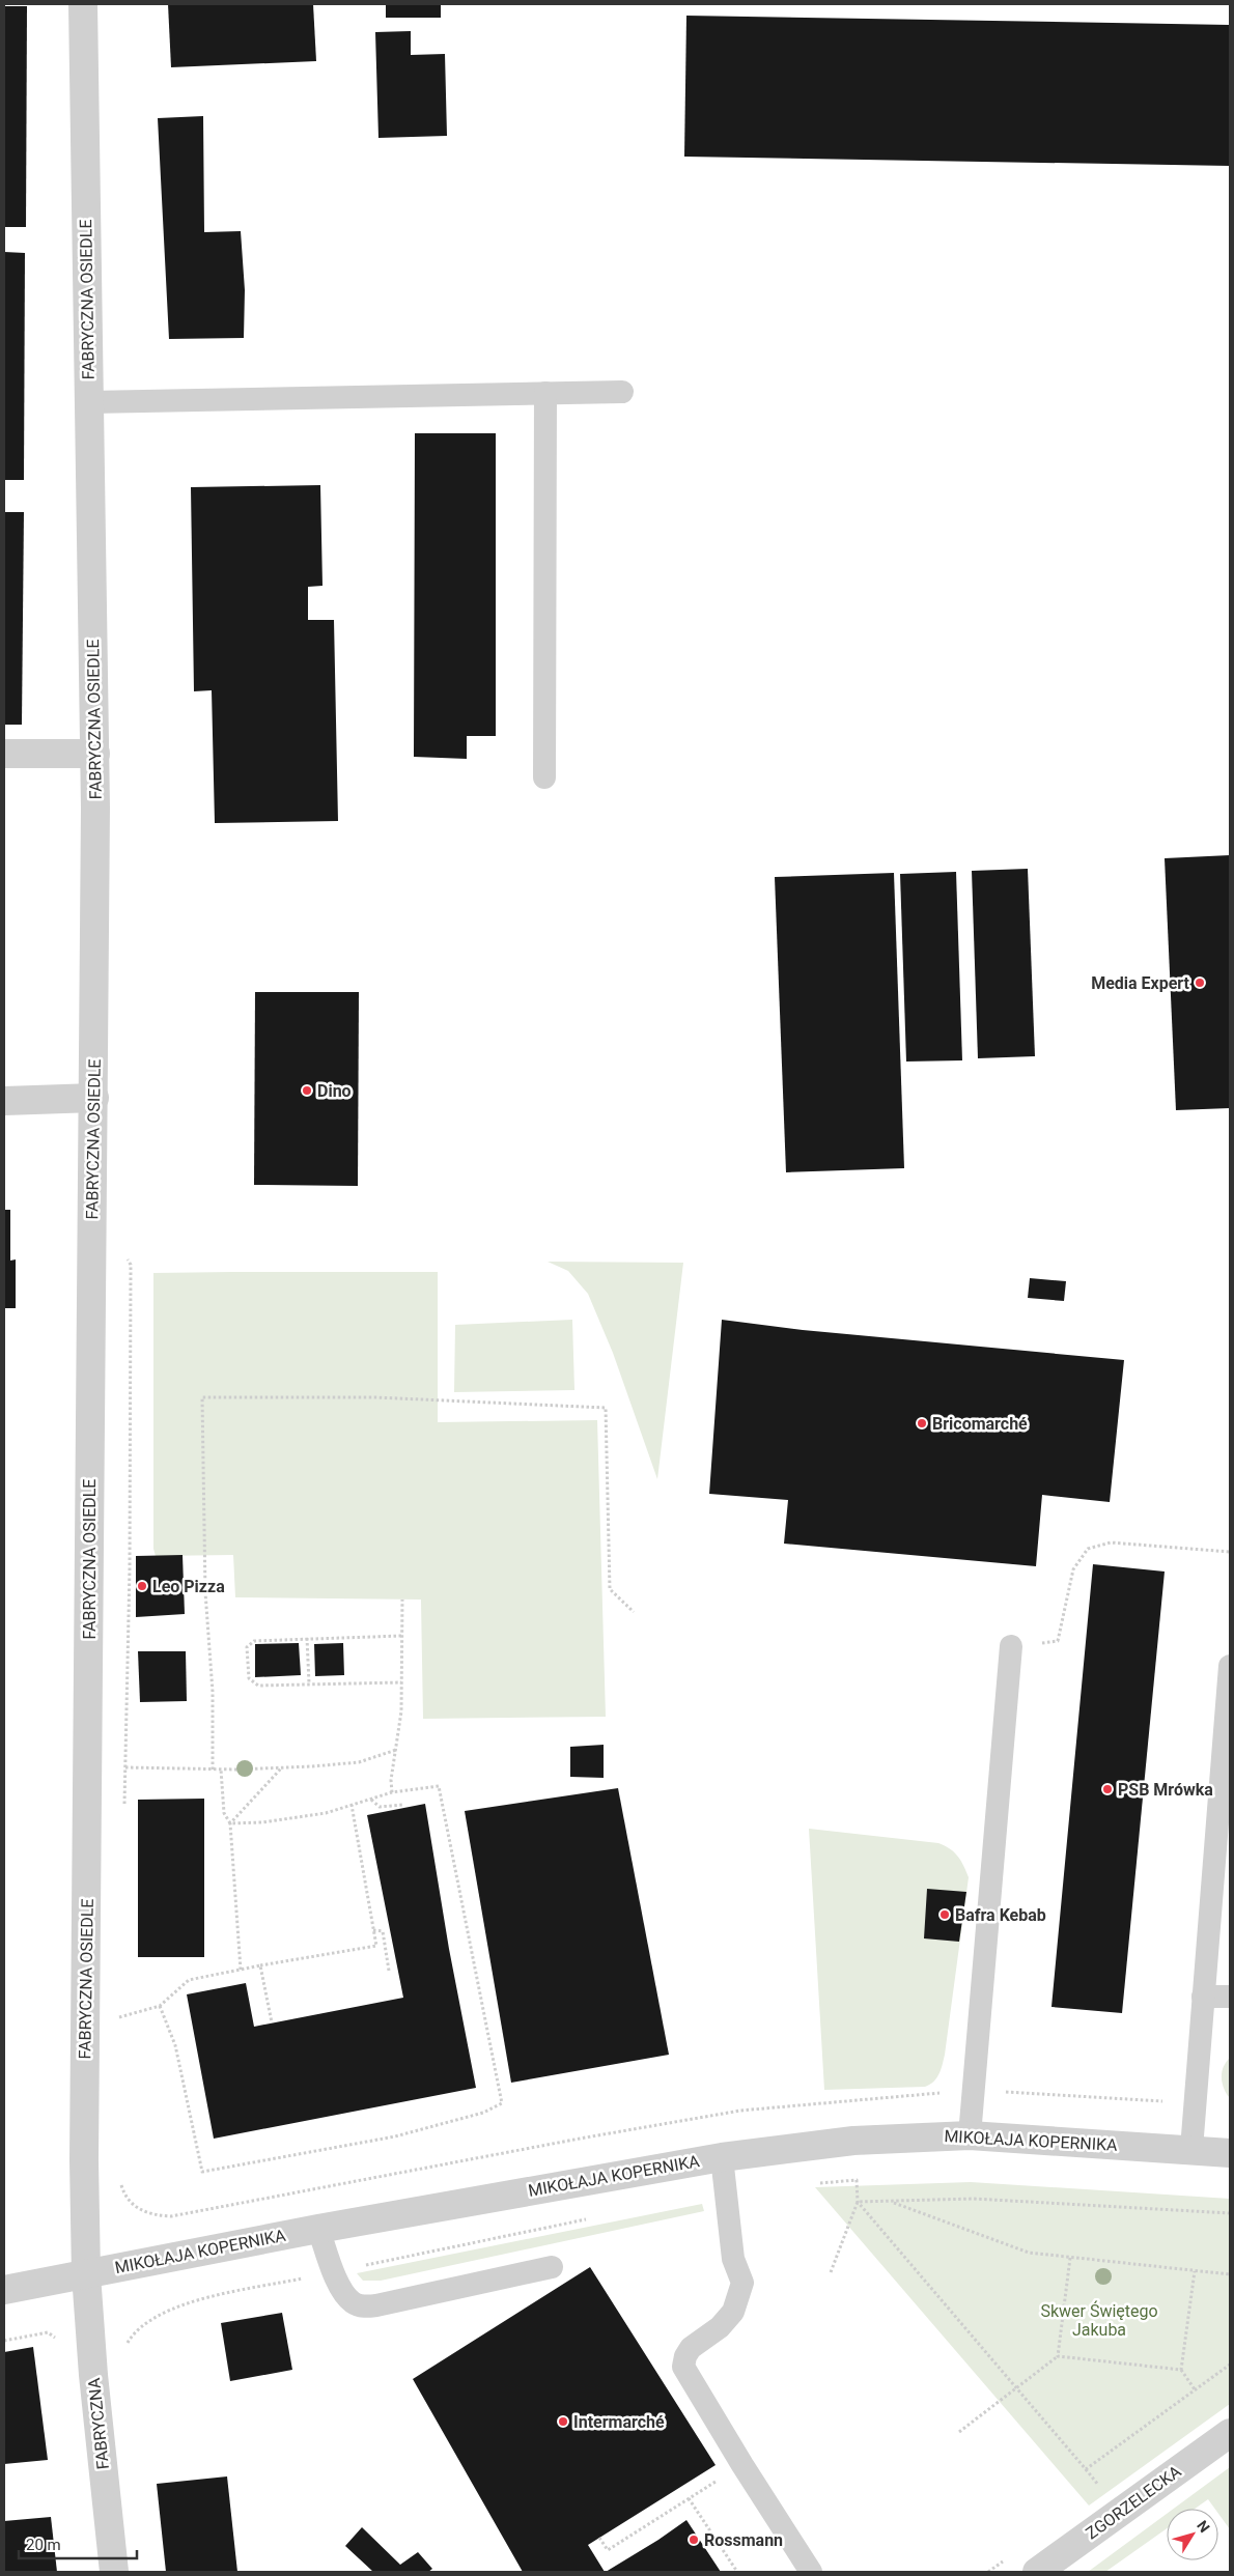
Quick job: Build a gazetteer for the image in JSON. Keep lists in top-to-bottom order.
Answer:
{
  "streets": {
    "street": [
      "FABRYCZNA OSIEDLE",
      "MIKOŁAJA KOPERNIKA",
      "FABRYCZNA",
      "ZGORZELECKA"
    ]
  },
  "crossings": [
    ["FABRYCZNA OSIEDLE", "MIKOŁAJA KOPERNIKA"],
    ["FABRYCZNA OSIEDLE", "FABRYCZNA"],
    ["MIKOŁAJA KOPERNIKA", "FABRYCZNA"]
  ],
  "parks": ["Skwer Świętego Jakuba"],
  "places": [
    "Media Expert",
    "Dino",
    "Bricomarché",
    "Leo Pizza",
    "PSB Mrówka",
    "Bafra Kebab",
    "Intermarché",
    "Rossmann"
  ],
  "scale_bar": "20 m",
  "north": "top right"
}
